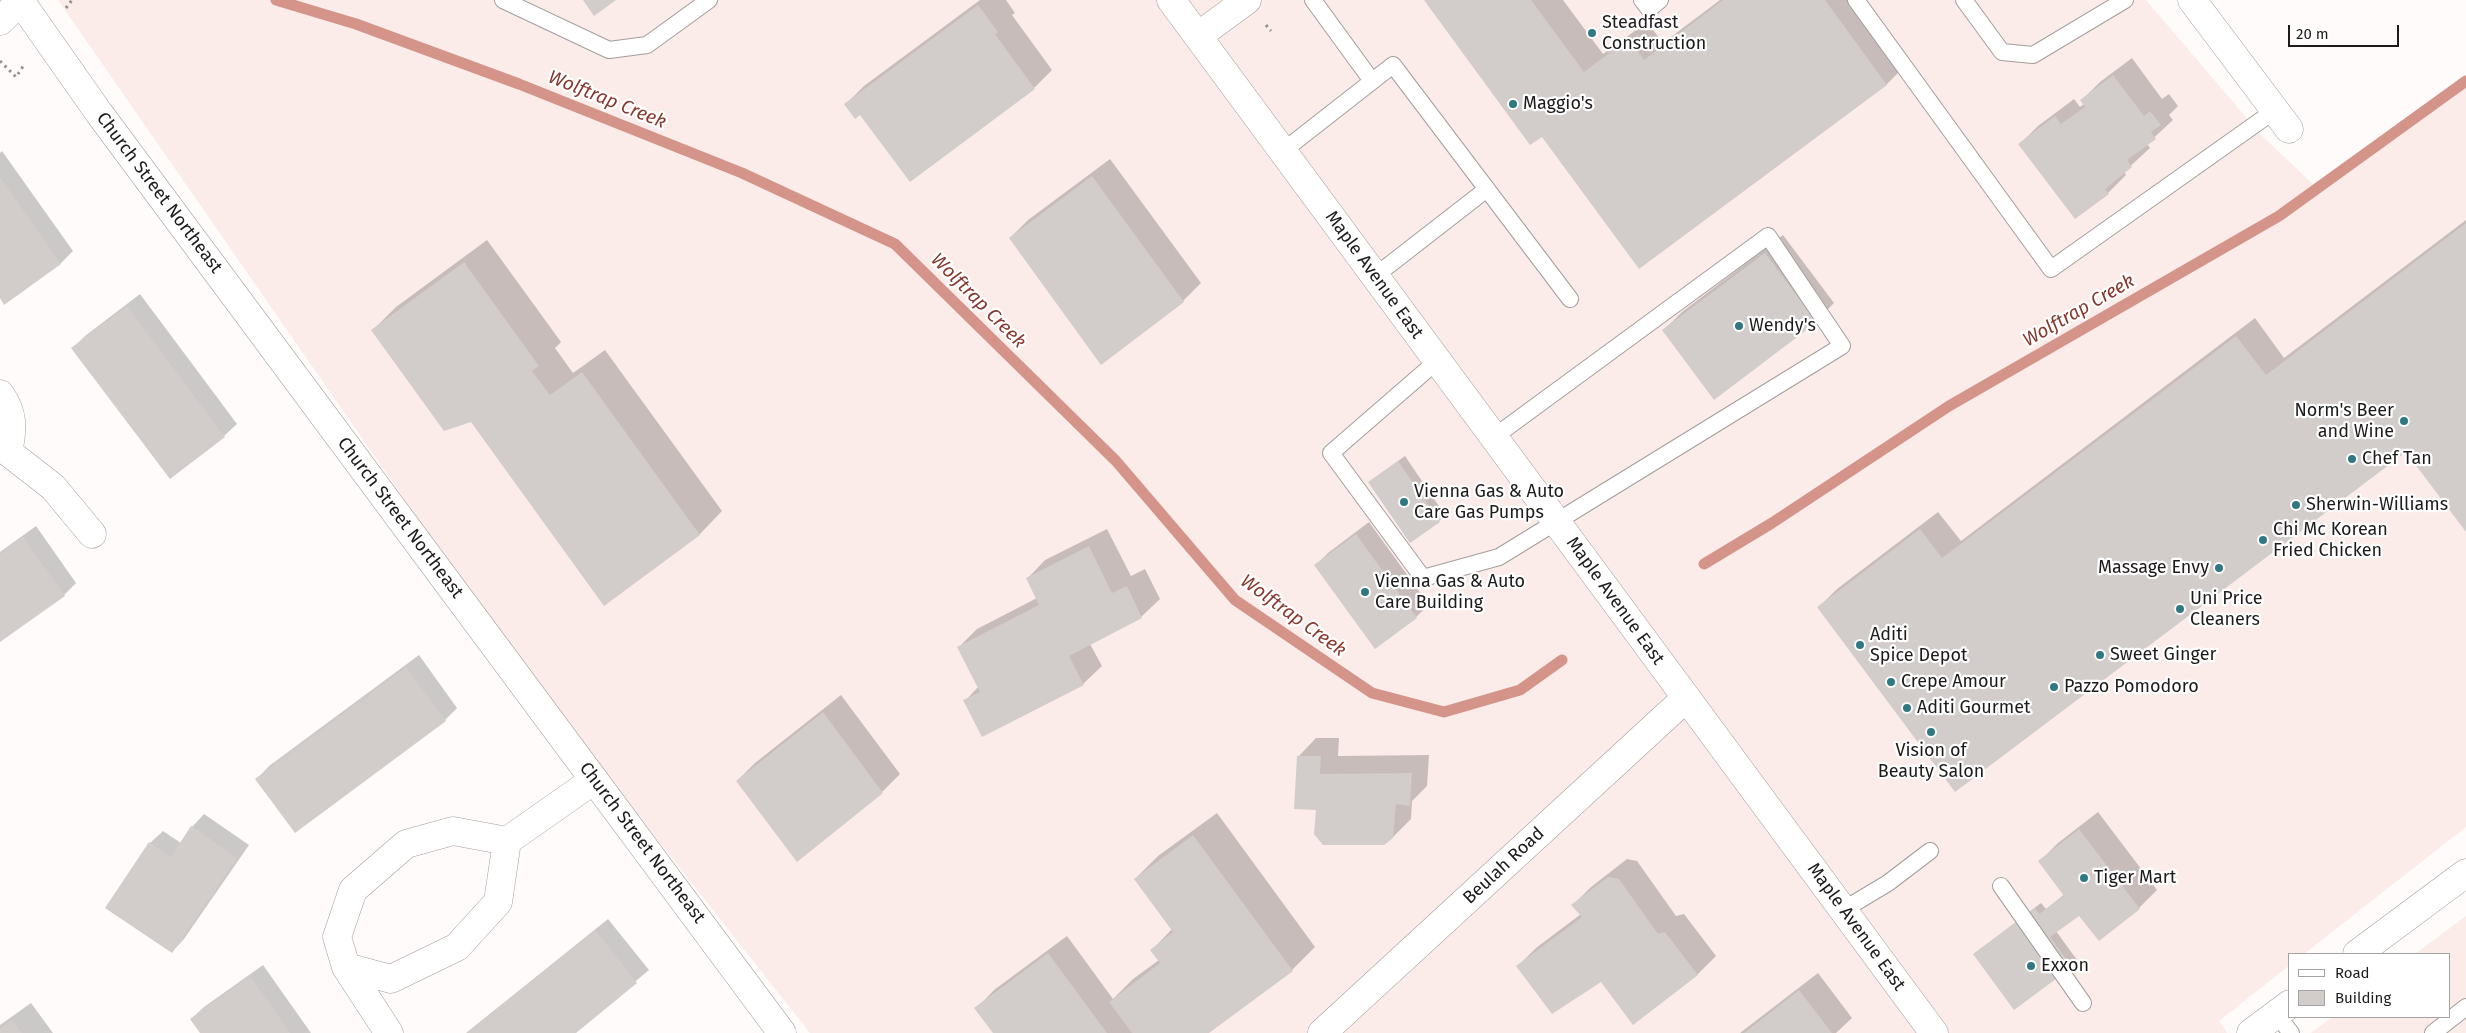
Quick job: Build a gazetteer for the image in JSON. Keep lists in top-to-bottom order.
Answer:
{
  "streets": {
    "street": ["Church Street Northeast", "Maple Avenue East", "Beulah Road"]
  },
  "crossings": [
    ["Maple Avenue East", "Beulah Road"]
  ],
  "water": ["Wolftrap Creek"],
  "places": [
    "Steadfast Construction",
    "Maggio's",
    "Wendy's",
    "Norm's Beer and Wine",
    "Chef Tan",
    "Vienna Gas & Auto Care Gas Pumps",
    "Sherwin-Williams",
    "Chi Mc Korean Fried Chicken",
    "Massage Envy",
    "Vienna Gas & Auto Care Building",
    "Uni Price Cleaners",
    "Aditi Spice Depot",
    "Sweet Ginger",
    "Crepe Amour",
    "Pazzo Pomodoro",
    "Aditi Gourmet",
    "Vision of Beauty Salon",
    "Tiger Mart",
    "Exxon"
  ],
  "legend": ["Road", "Building"],
  "scale_bar": "20 m"
}
